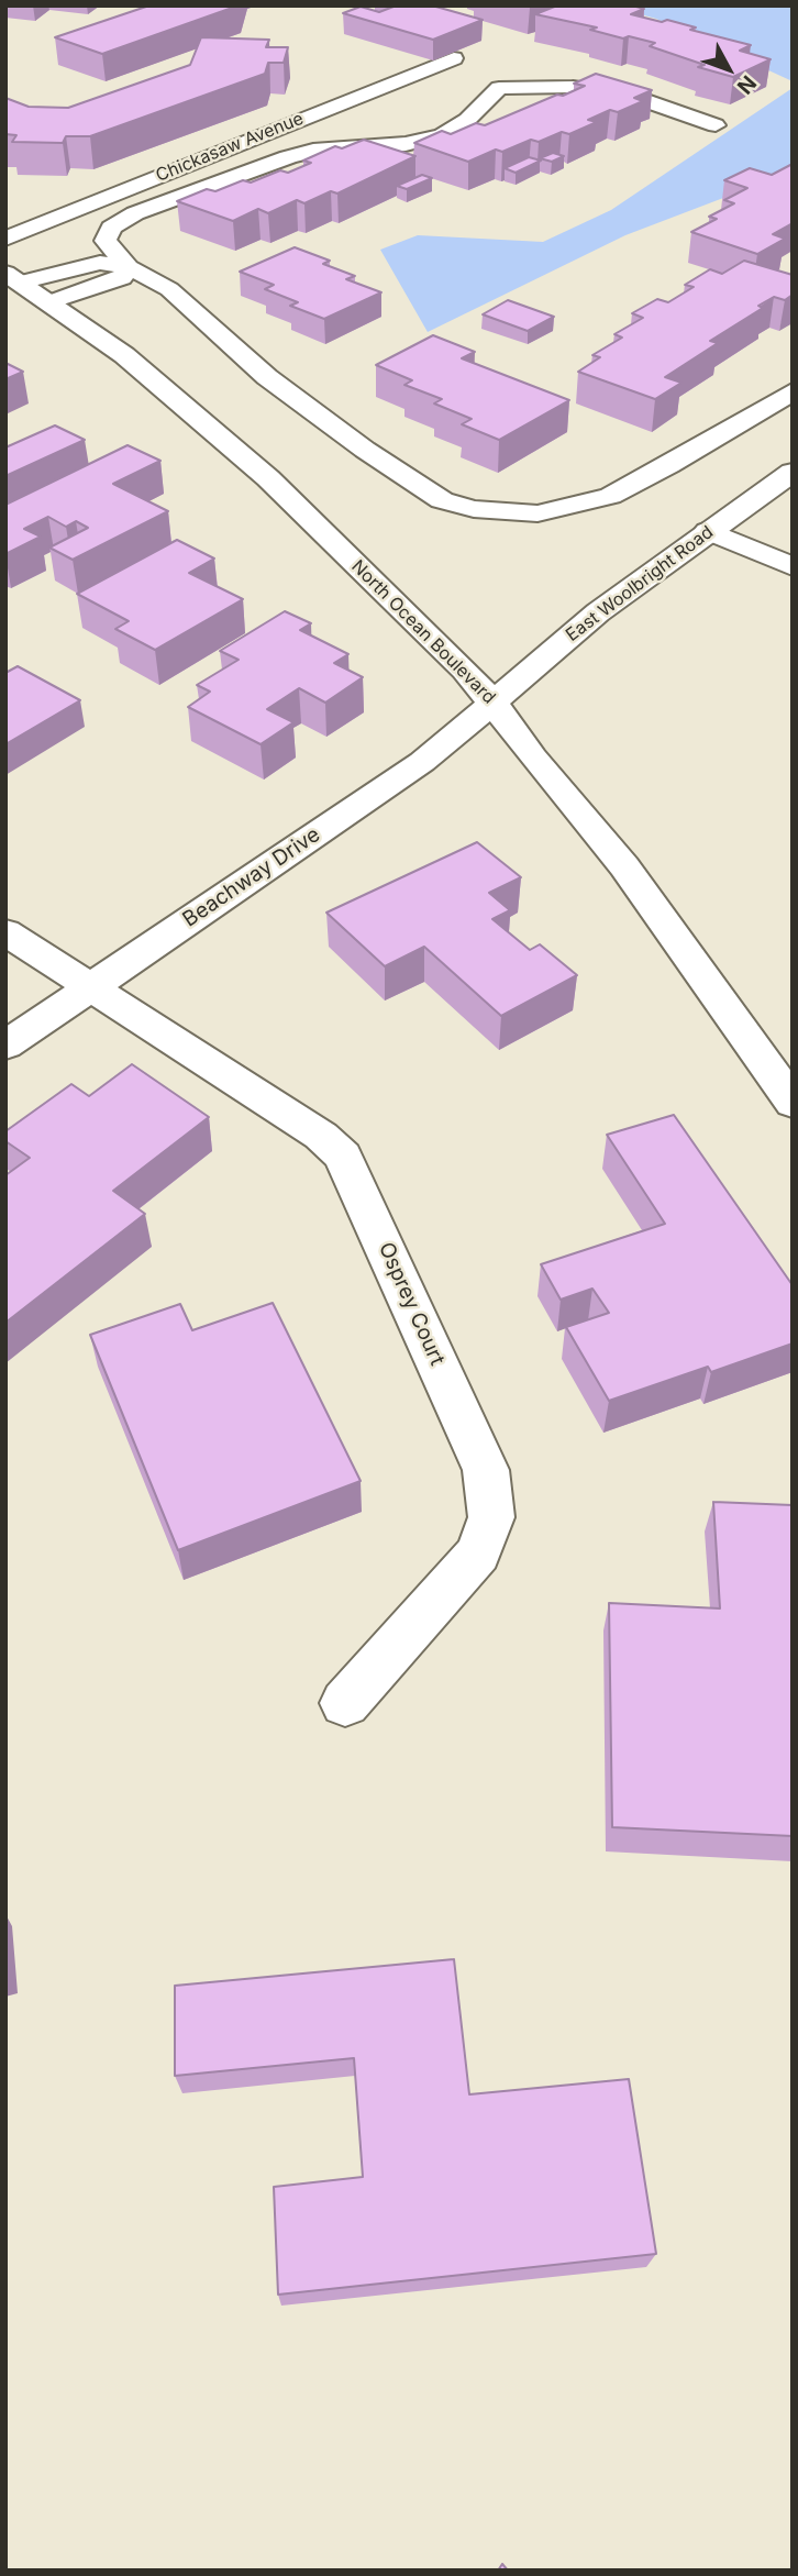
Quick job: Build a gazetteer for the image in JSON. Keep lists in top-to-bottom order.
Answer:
{
  "streets": {
    "street": [
      "Chickasaw Avenue",
      "East Woolbright Road",
      "North Ocean Boulevard",
      "Beachway Drive",
      "Osprey Court"
    ]
  },
  "crossings": [
    ["East Woolbright Road", "North Ocean Boulevard"],
    ["East Woolbright Road", "Beachway Drive"],
    ["North Ocean Boulevard", "Beachway Drive"],
    ["Beachway Drive", "Osprey Court"]
  ],
  "north": "bottom right"
}
